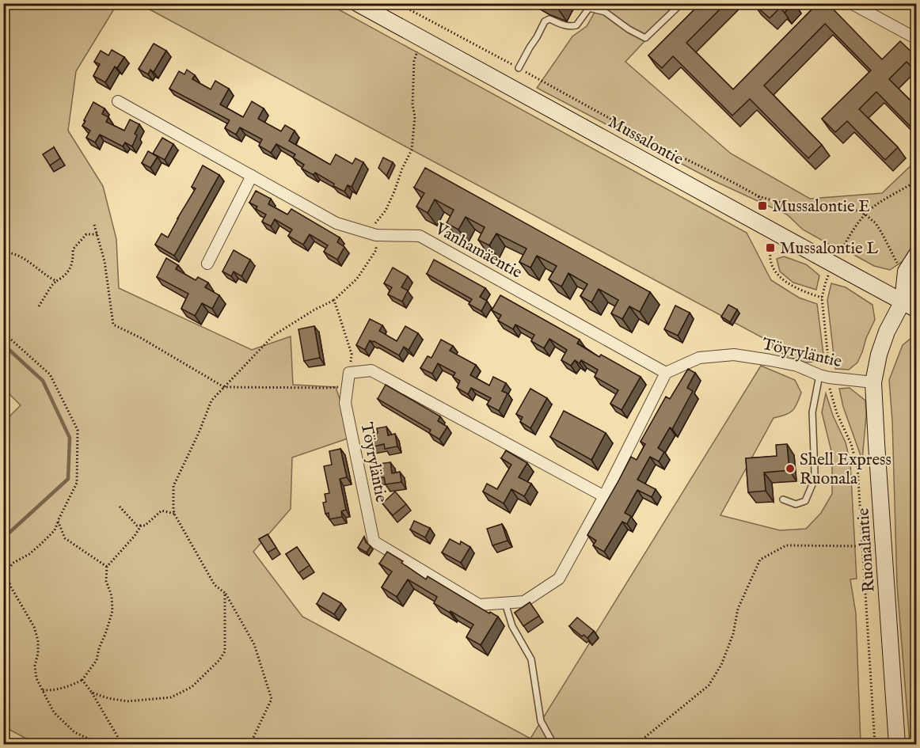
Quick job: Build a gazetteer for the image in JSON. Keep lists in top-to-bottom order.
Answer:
{
  "streets": {
    "main road": ["Mussalontie", "Ruonalantie"],
    "street": ["Vanhamäentie", "Töyryläntie"]
  },
  "crossings": [
    ["Mussalontie", "Ruonalantie"],
    ["Vanhamäentie", "Töyryläntie"],
    ["Töyryläntie", "Ruonalantie"]
  ],
  "places": {
    "transit": ["Mussalontie E", "Mussalontie L"],
    "other": ["Shell Express Ruonala"]
  }
}
